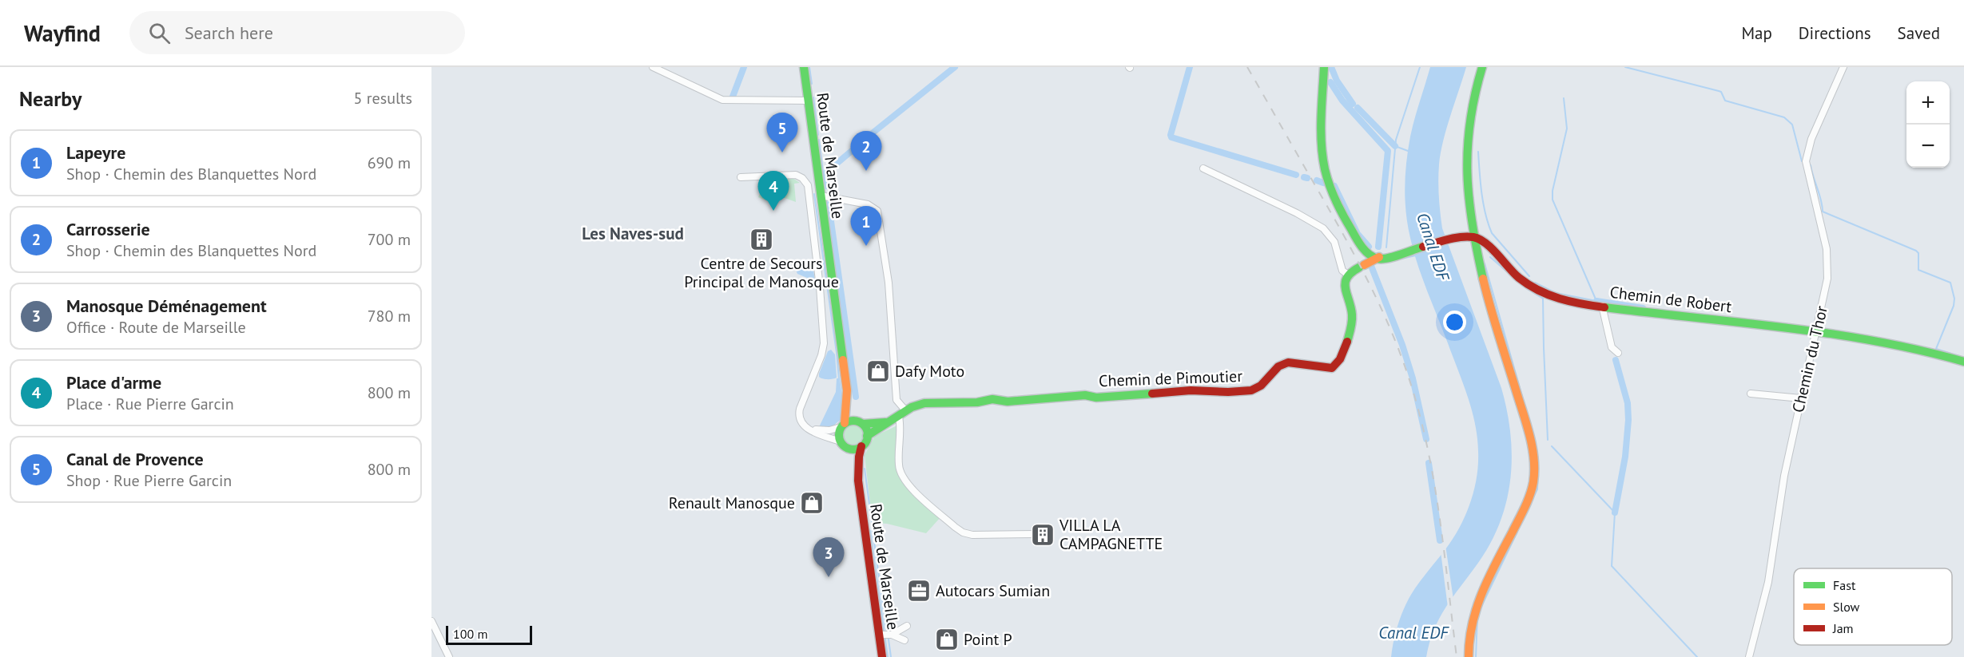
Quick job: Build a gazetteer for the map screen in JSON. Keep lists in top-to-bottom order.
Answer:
{
  "streets": {
    "main road": ["Route de Marseille", "Chemin de Robert", "Chemin de Pimoutier"],
    "street": ["Chemin du Thor"]
  },
  "crossings": [
    ["Route de Marseille", "Chemin de Pimoutier"],
    ["Chemin de Robert", "Chemin du Thor"]
  ],
  "districts": ["Les Naves-sud"],
  "water": ["Canal EDF"],
  "places": {
    "building": ["Centre de Secours Principal de Manosque", "VILLA LA CAMPAGNETTE"],
    "shop": ["Dafy Moto", "Renault Manosque", "Point P"],
    "office": ["Autocars Sumian"]
  },
  "legend": ["Fast", "Slow", "Jam"],
  "scale_bar": "100 m",
  "page": {
    "header": "Wayfind",
    "search": "Search here",
    "nav": ["Map", "Directions", "Saved"],
    "heading": ["Nearby", "5 results"],
    "map_buttons": ["+", "−"],
    "pins": [
      "5",
      "2",
      "4",
      "1",
      "3"
    ],
    "list": [
      {
        "mark": "1",
        "name": "Lapeyre",
        "note": "Shop · Chemin des Blanquettes Nord",
        "value": "690 m"
      },
      {
        "mark": "2",
        "name": "Carrosserie",
        "note": "Shop · Chemin des Blanquettes Nord",
        "value": "700 m"
      },
      {
        "mark": "3",
        "name": "Manosque Déménagement",
        "note": "Office · Route de Marseille",
        "value": "780 m"
      },
      {
        "mark": "4",
        "name": "Place d'arme",
        "note": "Place · Rue Pierre Garcin",
        "value": "800 m"
      },
      {
        "mark": "5",
        "name": "Canal de Provence",
        "note": "Shop · Rue Pierre Garcin",
        "value": "800 m"
      }
    ],
    "scale": "100 m"
  }
}
